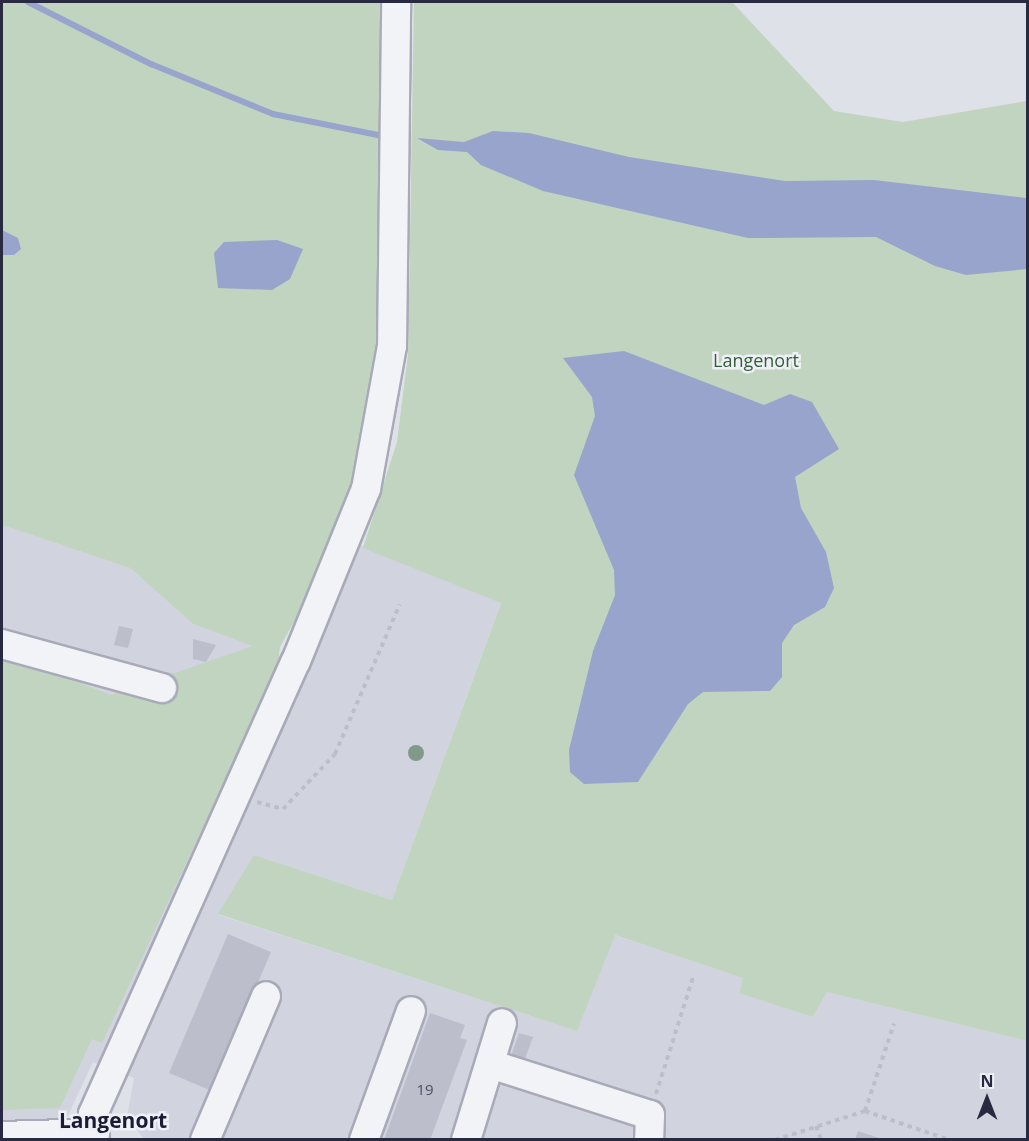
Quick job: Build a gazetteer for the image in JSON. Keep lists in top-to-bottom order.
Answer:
{
  "districts": ["Langenort"],
  "parks": ["Langenort"],
  "house_numbers": ["19"],
  "north": "top"
}
